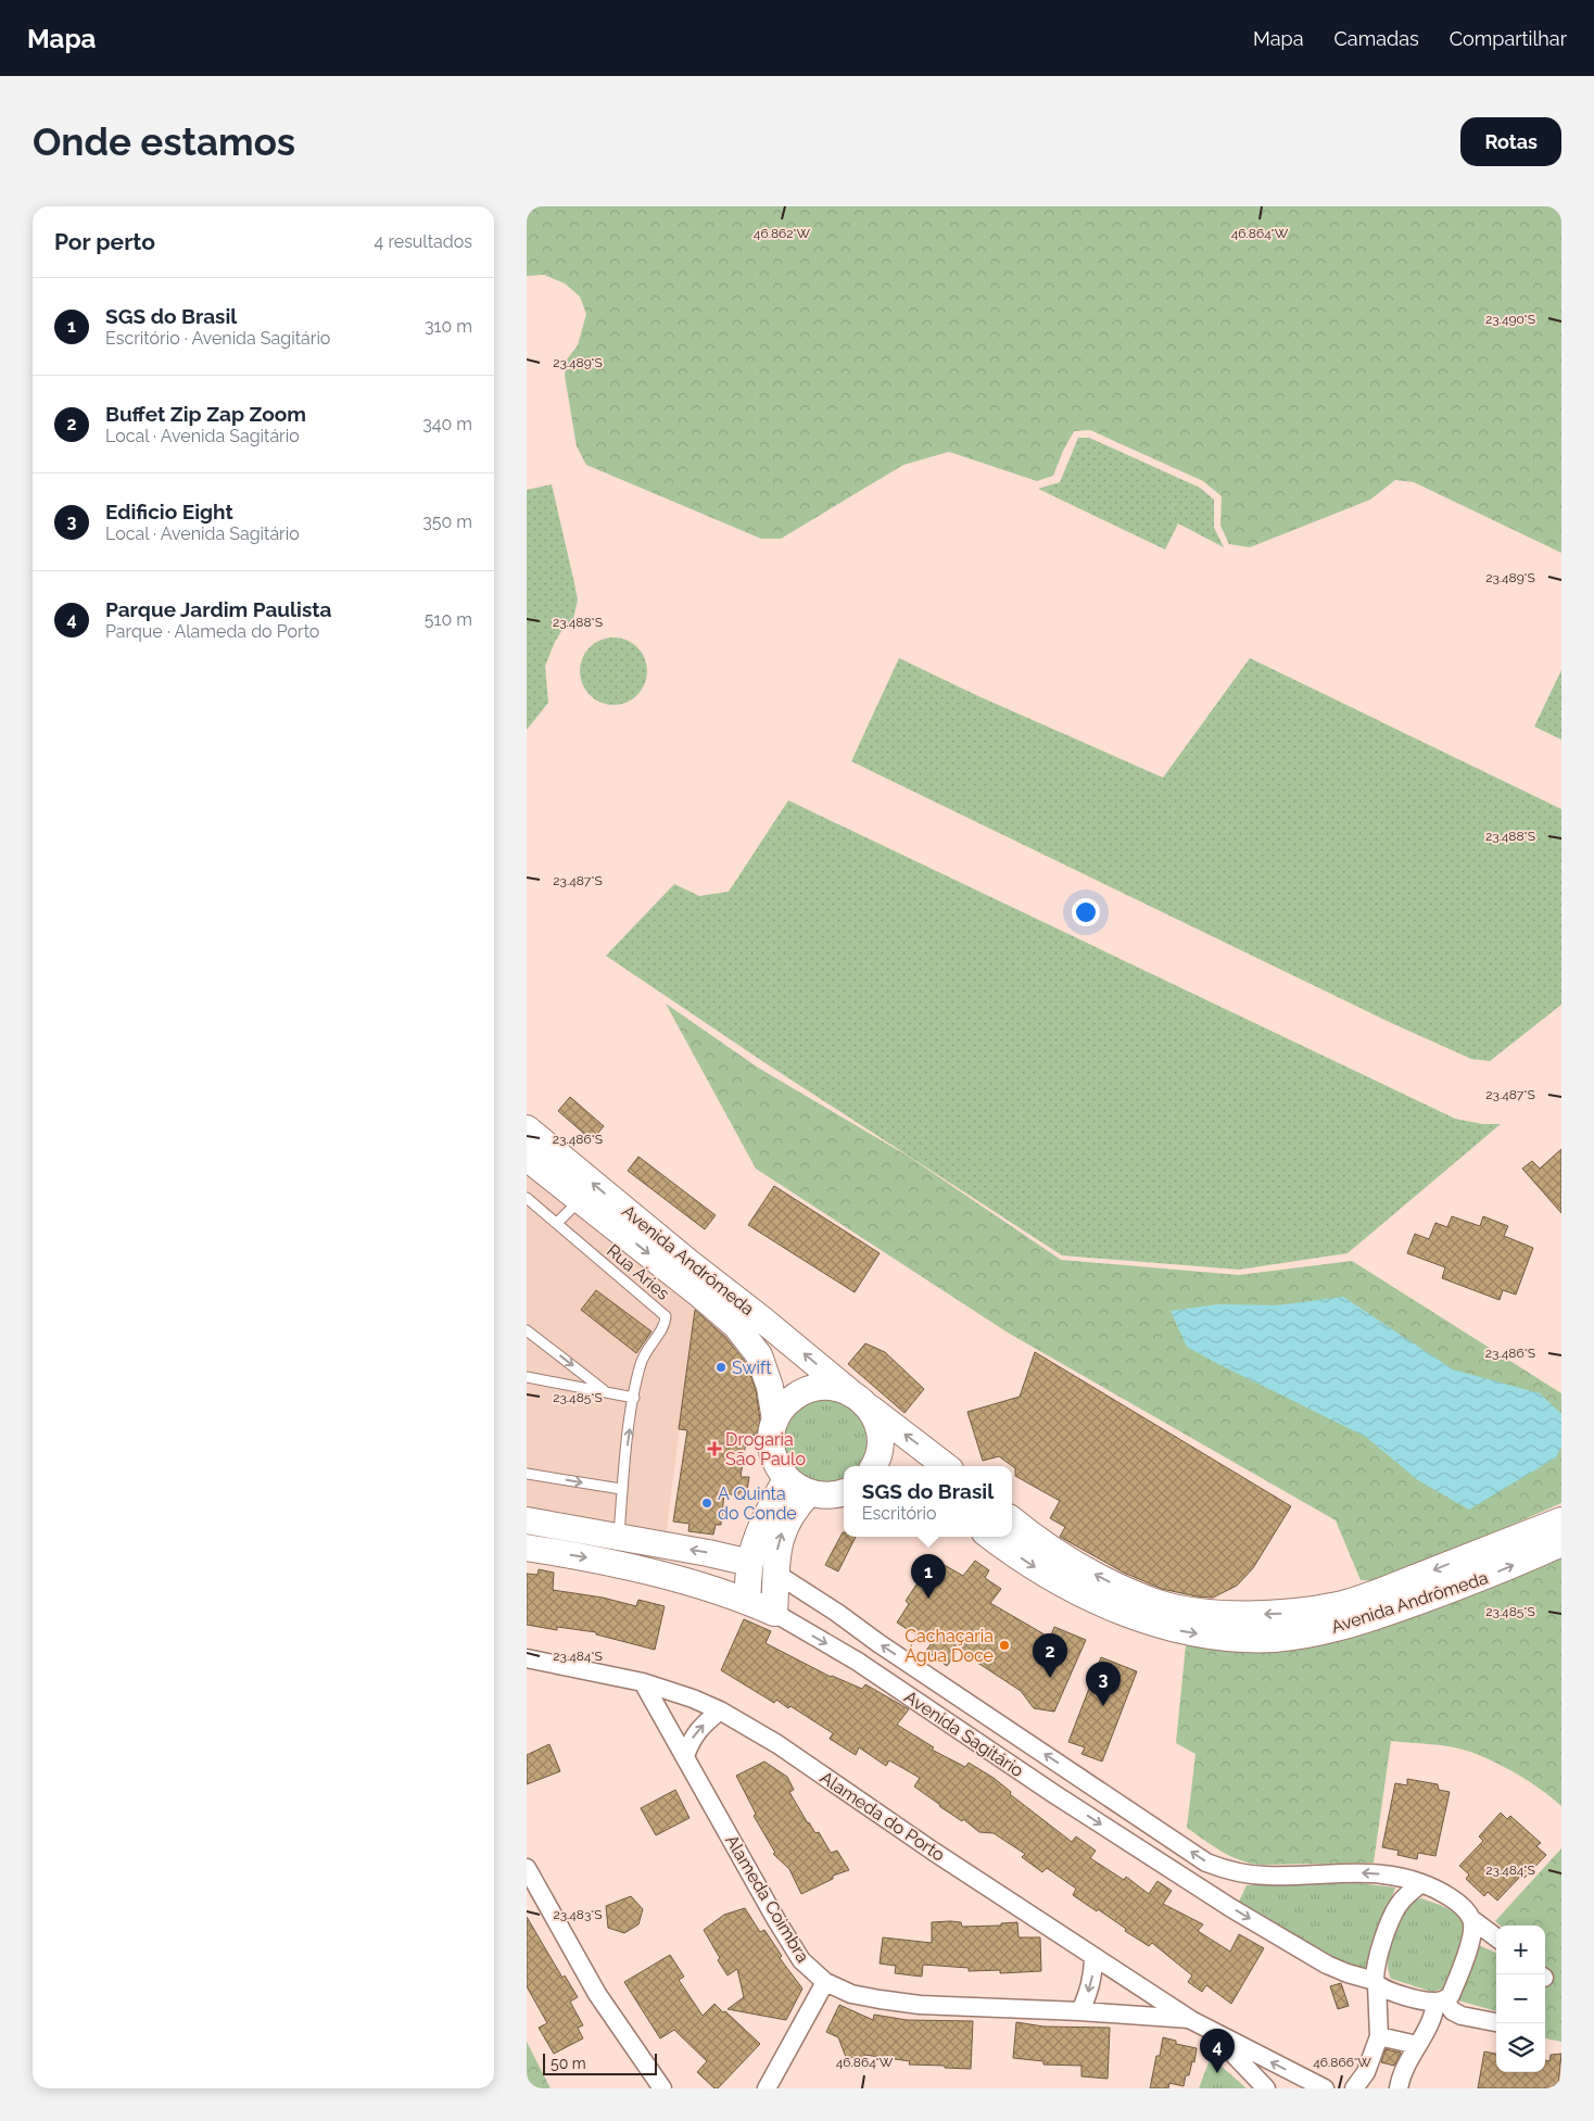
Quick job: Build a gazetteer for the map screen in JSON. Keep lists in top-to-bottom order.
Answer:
{
  "streets": {
    "main road": ["Avenida Andrômeda", "Avenida Sagitário"],
    "street": ["Alameda do Porto", "Alameda Coimbra"],
    "lane": ["Rua Áries"]
  },
  "crossings": [
    ["Alameda do Porto", "Alameda Coimbra"]
  ],
  "places": {
    "other": ["Swift", "A Quinta do Conde", "Cachaçaria Água Doce"],
    "health": ["Drogaria São Paulo"]
  },
  "scale_bar": "50 m",
  "page": {
    "header": "Mapa",
    "nav": ["Mapa", "Camadas", "Compartilhar"],
    "buttons": "Rotas",
    "title": "Onde estamos",
    "heading": ["Por perto", "4 resultados"],
    "list": [
      {
        "mark": "1",
        "name": "SGS do Brasil",
        "note": "Escritório · Avenida Sagitário",
        "value": "310 m"
      },
      {
        "mark": "2",
        "name": "Buffet Zip Zap Zoom",
        "note": "Local · Avenida Sagitário",
        "value": "340 m"
      },
      {
        "mark": "3",
        "name": "Edificio Eight",
        "note": "Local · Avenida Sagitário",
        "value": "350 m"
      },
      {
        "mark": "4",
        "name": "Parque Jardim Paulista",
        "note": "Parque · Alameda do Porto",
        "value": "510 m"
      }
    ],
    "popup": ["SGS do Brasil", "Escritório"],
    "pins": [
      "1",
      "2",
      "3",
      "4"
    ],
    "map_buttons": ["+", "−"],
    "scale": "50 m"
  },
  "coordinates": [
    "46.862°W",
    "46.864°W",
    "23.490°S",
    "23.489°S",
    "23.488°S",
    "23.487°S",
    "23.486°S",
    "23.485°S",
    "23.484°S",
    "23.483°S",
    "46.866°W"
  ]
}
